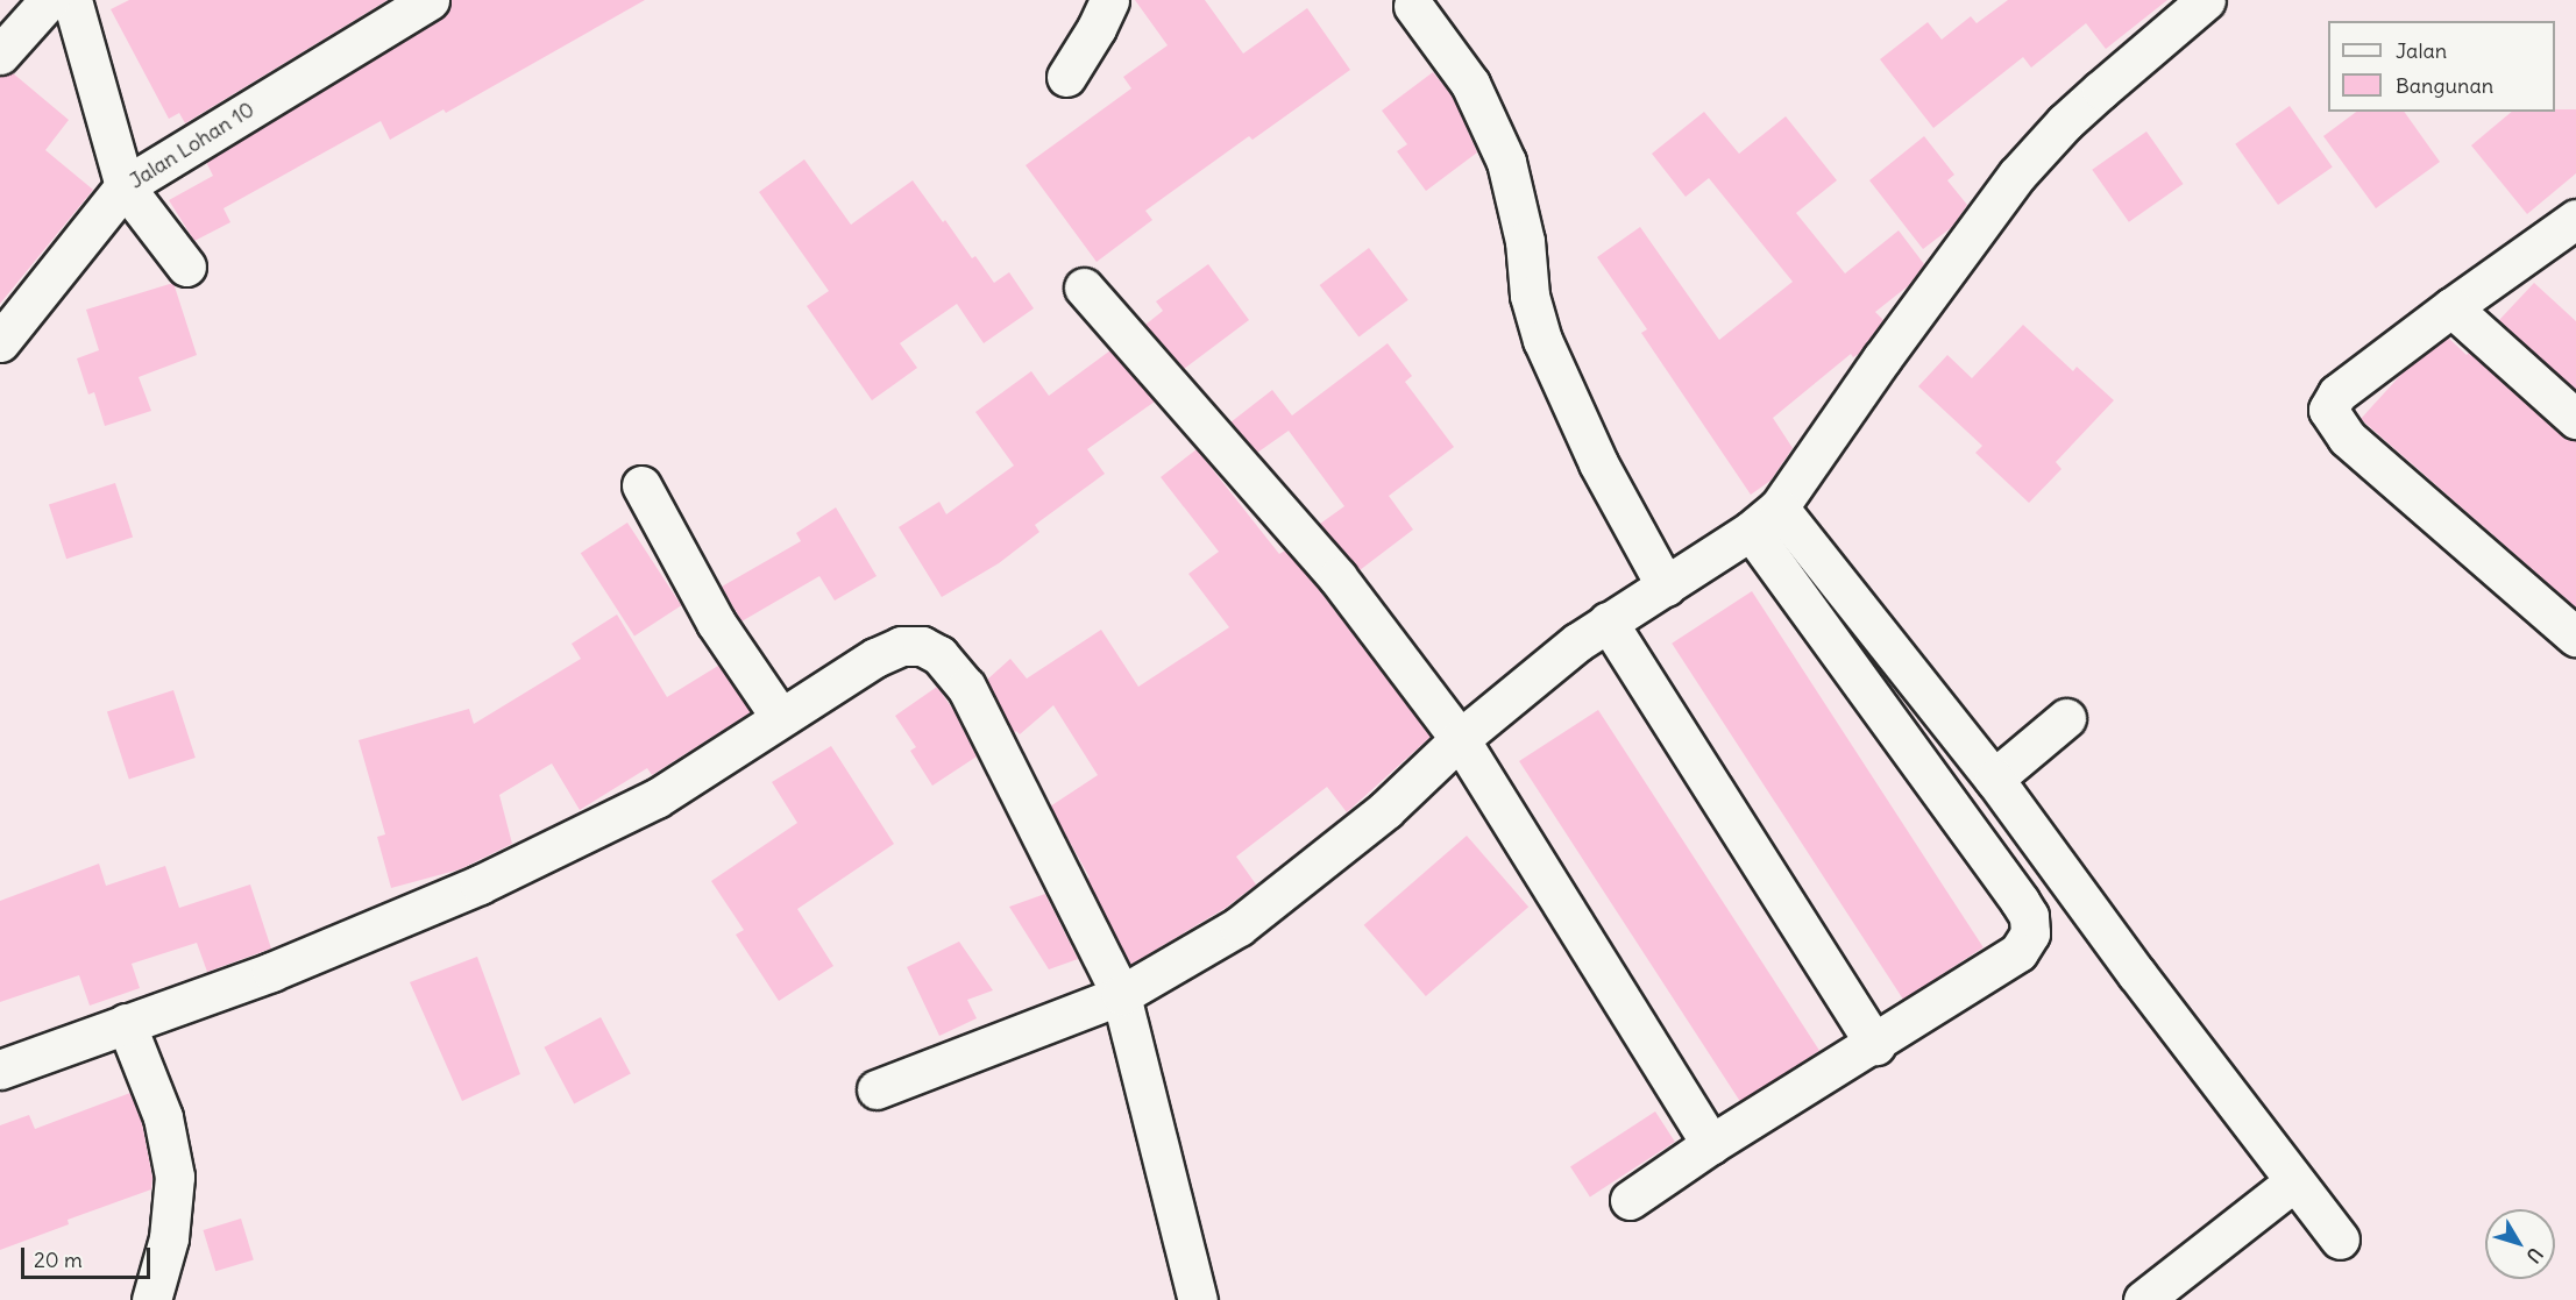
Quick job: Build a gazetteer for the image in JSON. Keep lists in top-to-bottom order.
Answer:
{
  "streets": {
    "street": ["Jalan Lohan 10"]
  },
  "legend": ["Jalan", "Bangunan"],
  "scale_bar": "20 m",
  "north": "bottom right"
}
